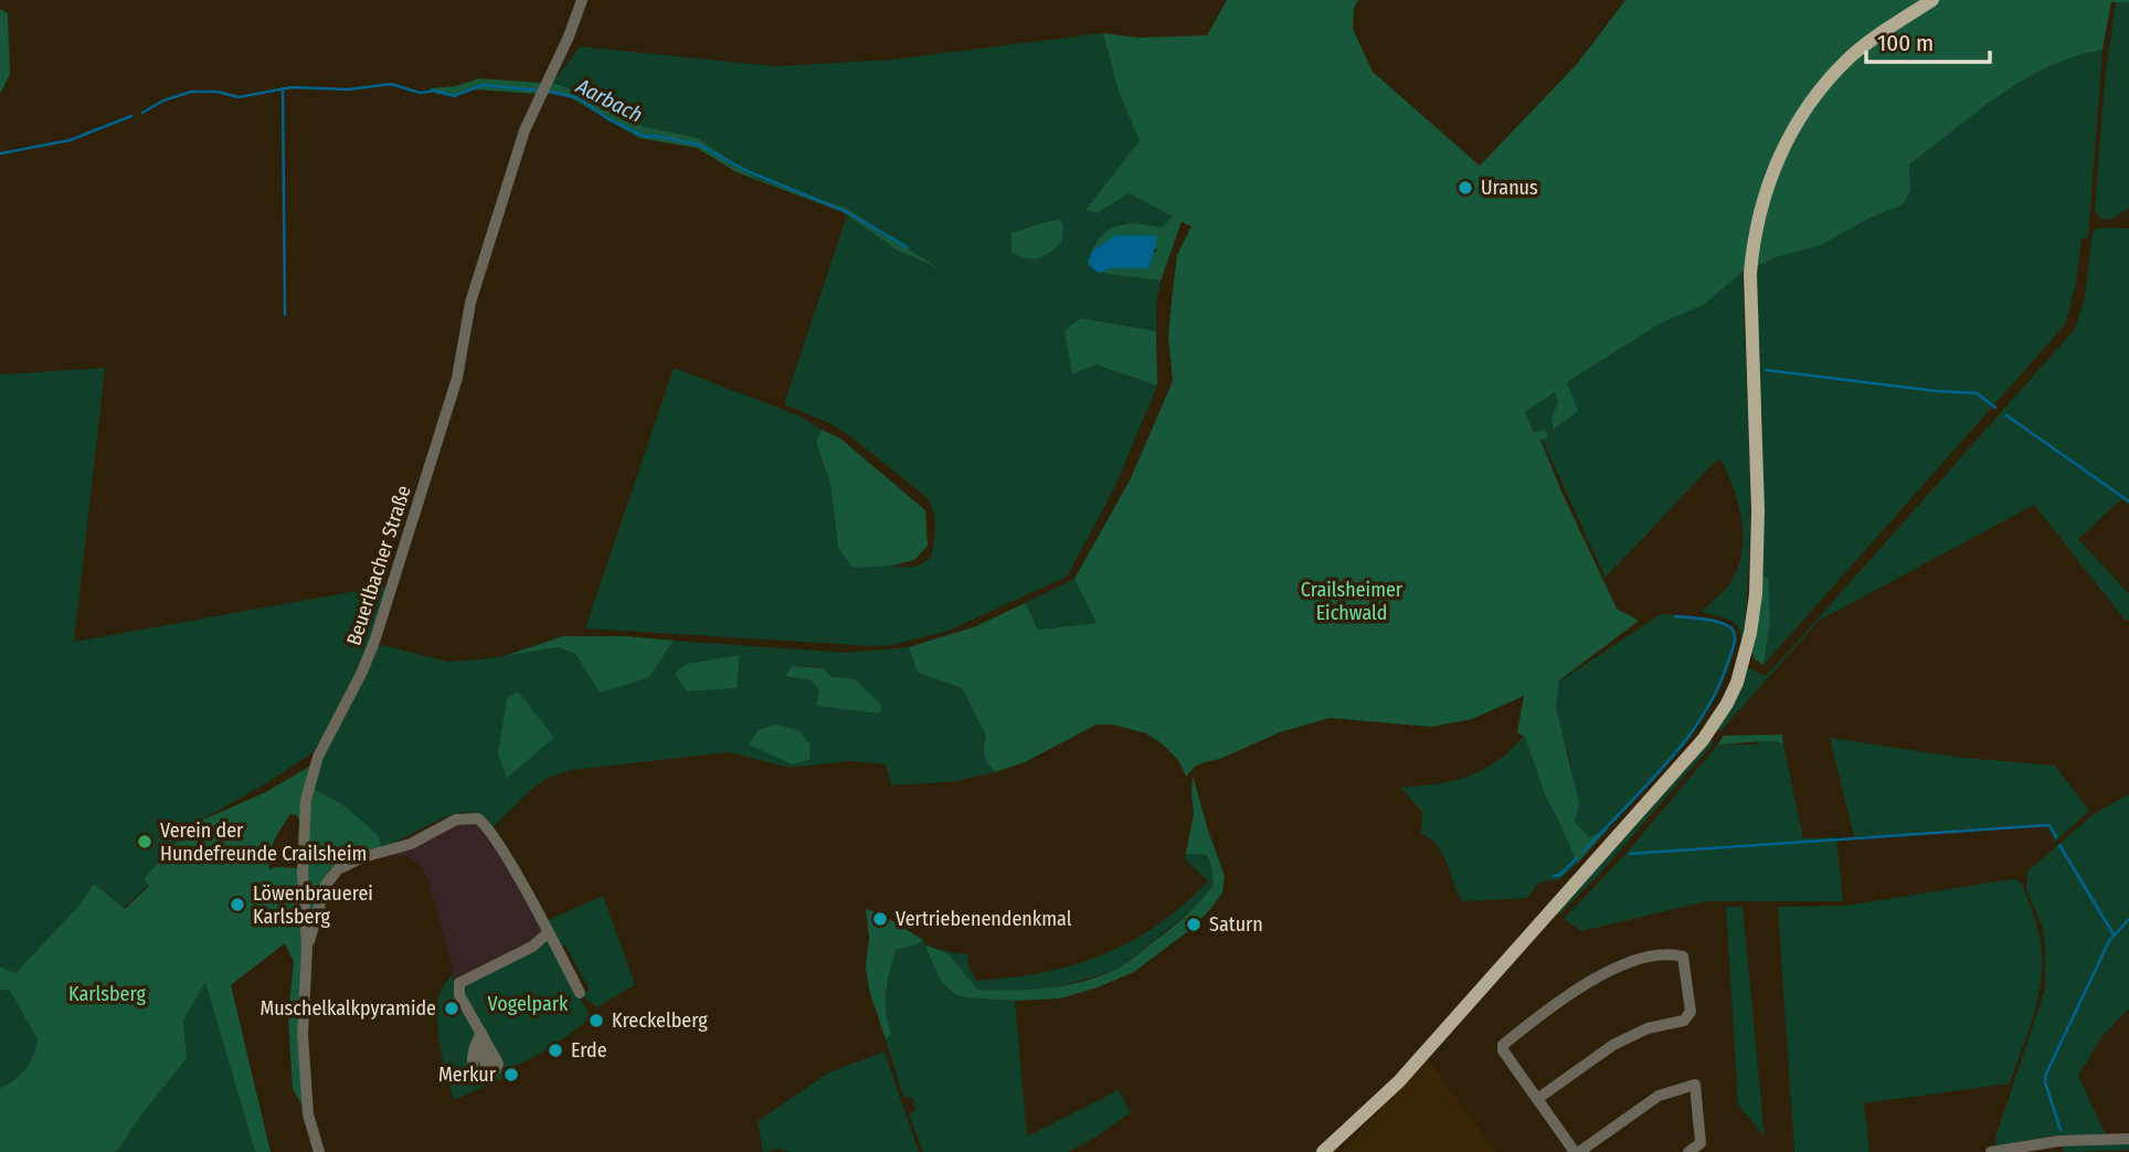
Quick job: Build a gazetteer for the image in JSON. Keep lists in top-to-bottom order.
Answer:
{
  "streets": {
    "street": ["Beuerlbacher Straße"]
  },
  "water": ["Aarbach"],
  "parks": ["Crailsheimer Eichwald", "Karlsberg", "Vogelpark"],
  "places": [
    "Uranus",
    "Verein der Hundefreunde Crailsheim",
    "Löwenbrauerei Karlsberg",
    "Vertriebenendenkmal",
    "Saturn",
    "Muschelkalkpyramide",
    "Kreckelberg",
    "Erde",
    "Merkur"
  ],
  "scale_bar": "100 m"
}
